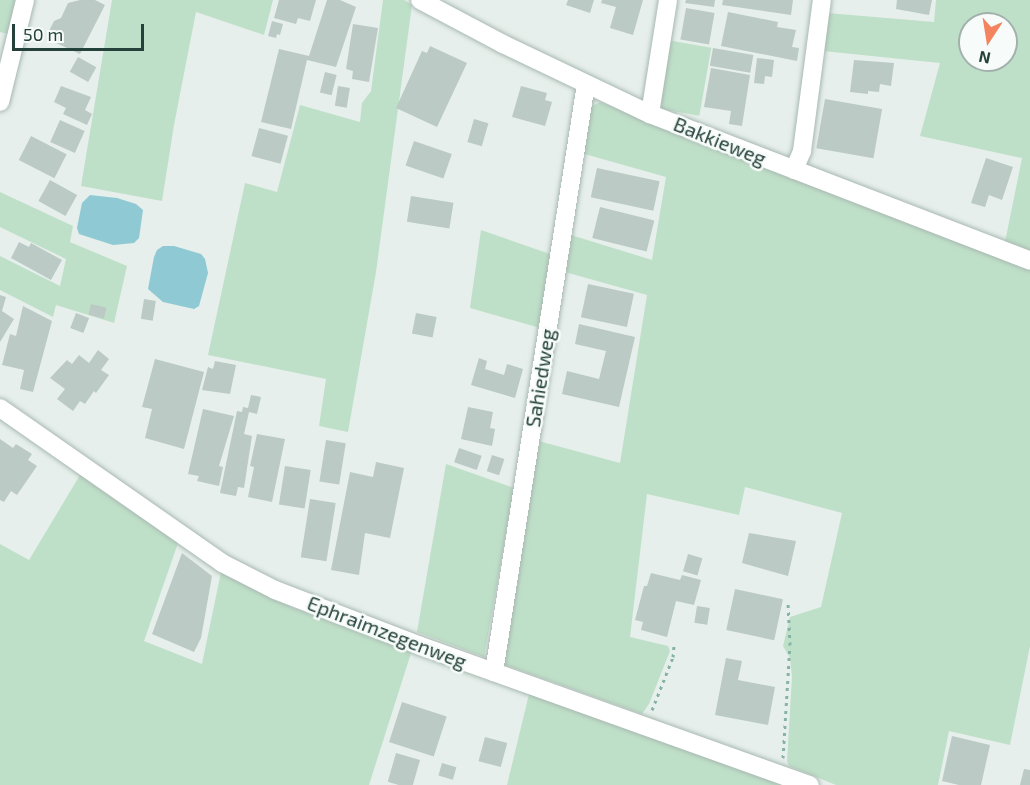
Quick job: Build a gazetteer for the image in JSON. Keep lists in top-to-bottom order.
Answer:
{
  "streets": {
    "street": ["Bakkieweg", "Sahiedweg", "Ephraimzegenweg"]
  },
  "crossings": [
    ["Bakkieweg", "Sahiedweg"],
    ["Sahiedweg", "Ephraimzegenweg"]
  ],
  "scale_bar": "50 m",
  "north": "bottom"
}
